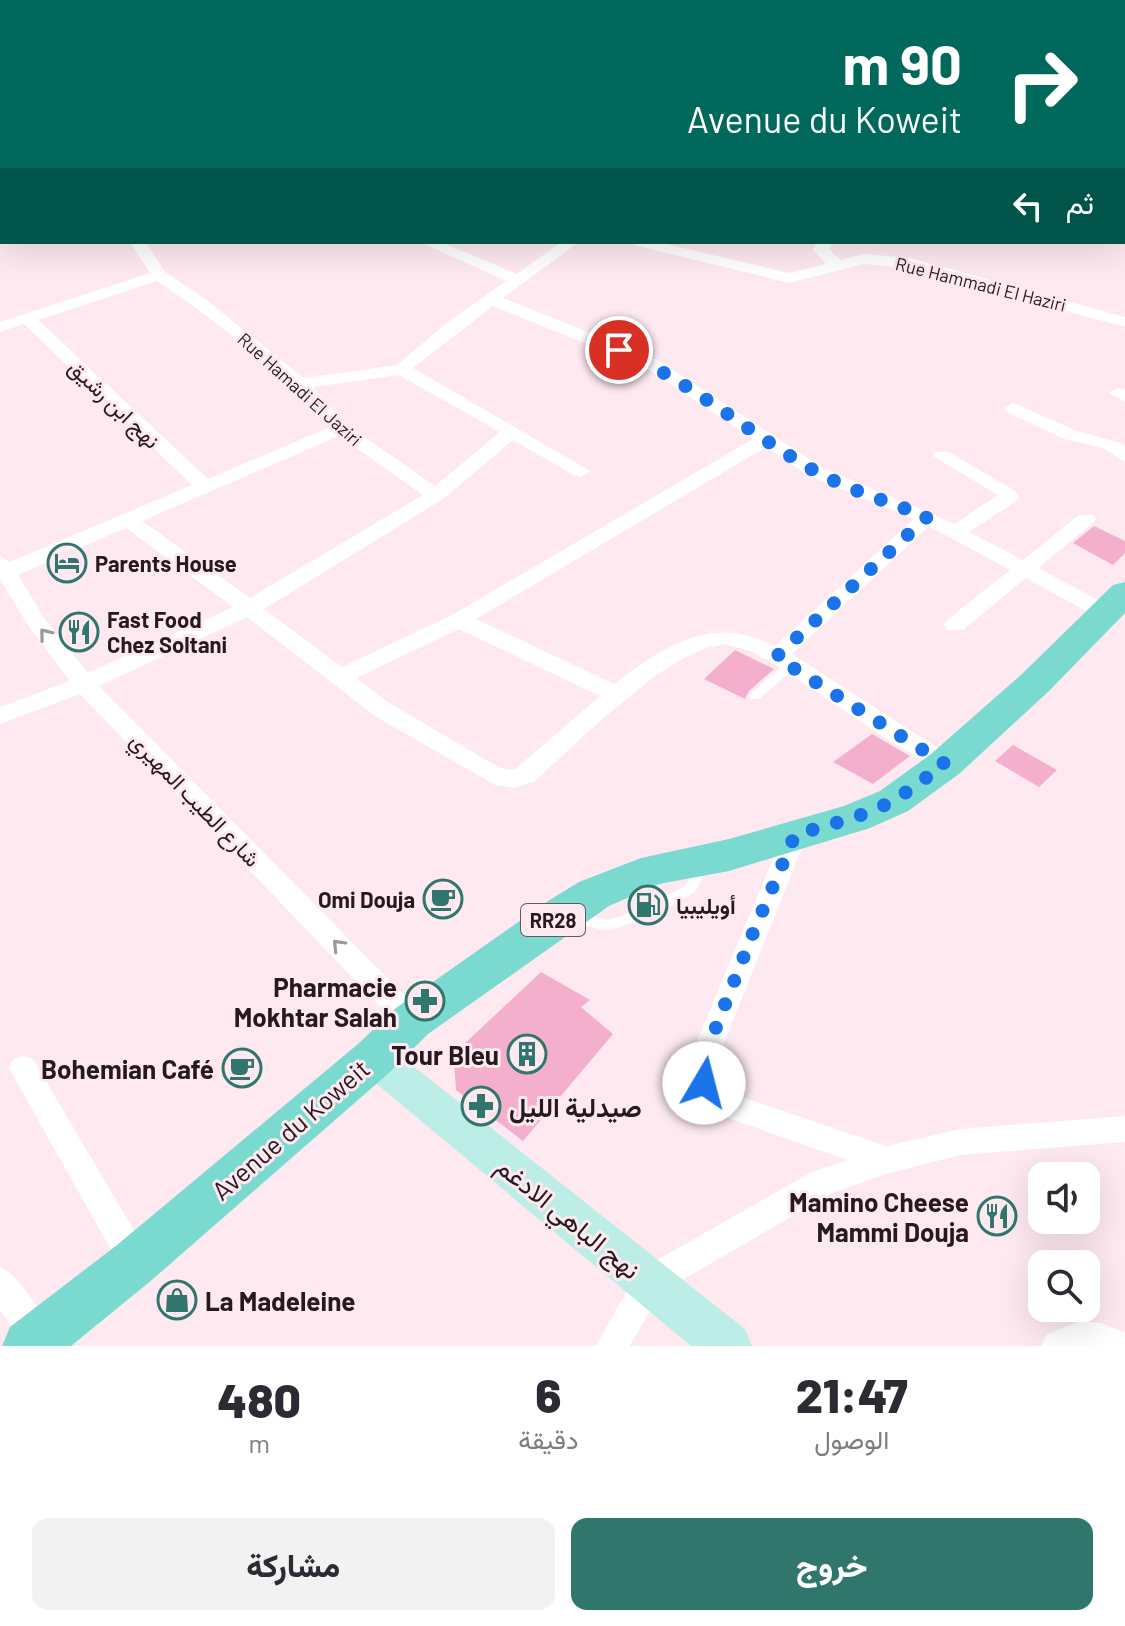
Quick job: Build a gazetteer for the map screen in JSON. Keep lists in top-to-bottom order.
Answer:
{
  "streets": {
    "main road": ["RR28", "Avenue du Koweit", "نهج الباهي الادغم"],
    "street": [
      "Rue Hammadi El Haziri",
      "Rue Hamadi El Jaziri",
      "نهج ابن رشيق",
      "شارع الطيب المهيري"
    ]
  },
  "crossings": [
    ["شارع الطيب المهيري", "Avenue du Koweit"],
    ["Avenue du Koweit", "نهج الباهي الادغم"]
  ],
  "places": {
    "hotel": ["Parents House"],
    "restaurant": ["Fast Food Chez Soltani", "Mamino Cheese Mammi Douja"],
    "cafe": ["Omi Douja", "Bohemian Café"],
    "fuel station": ["أويليبيا"],
    "pharmacy": ["Pharmacie Mokhtar Salah", "صيدلية الليل"],
    "building": ["Tour Bleu"],
    "shop": ["La Madeleine"]
  },
  "page": {
    "turn": ["90 m", "Avenue du Koweit"],
    "then": "ثم",
    "eta": [
      "21:47",
      "الوصول",
      "6",
      "دقيقة",
      "480",
      "m"
    ],
    "buttons": ["خروج", "مشاركة"]
  }
}
